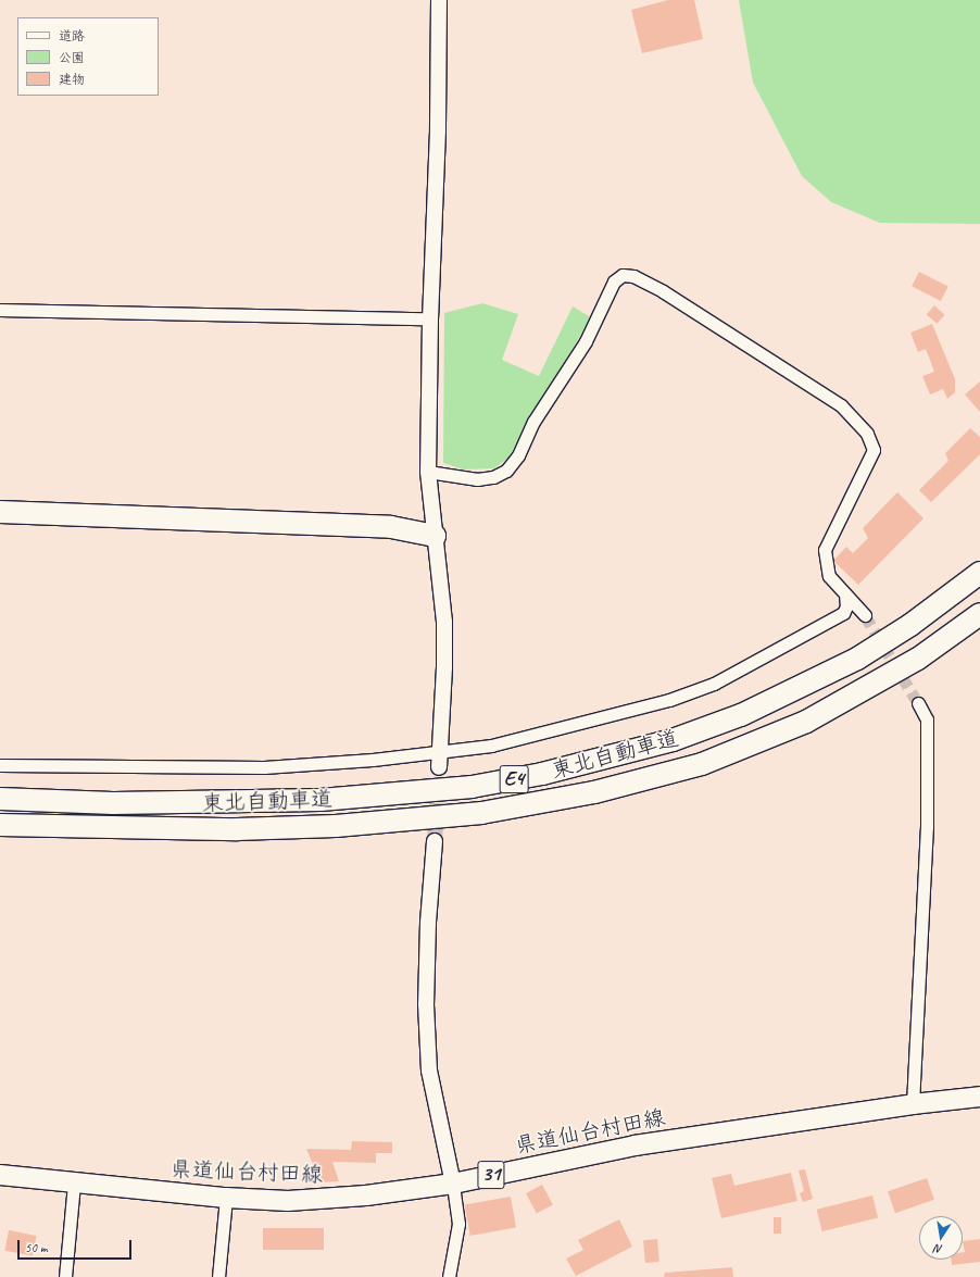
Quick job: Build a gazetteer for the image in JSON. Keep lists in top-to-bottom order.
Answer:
{
  "streets": {
    "highway": ["東北自動車道", "E4"],
    "main road": ["県道仙台村田線", "31"]
  },
  "legend": ["道路", "公園", "建物"],
  "scale_bar": "50 m",
  "north": "bottom"
}
